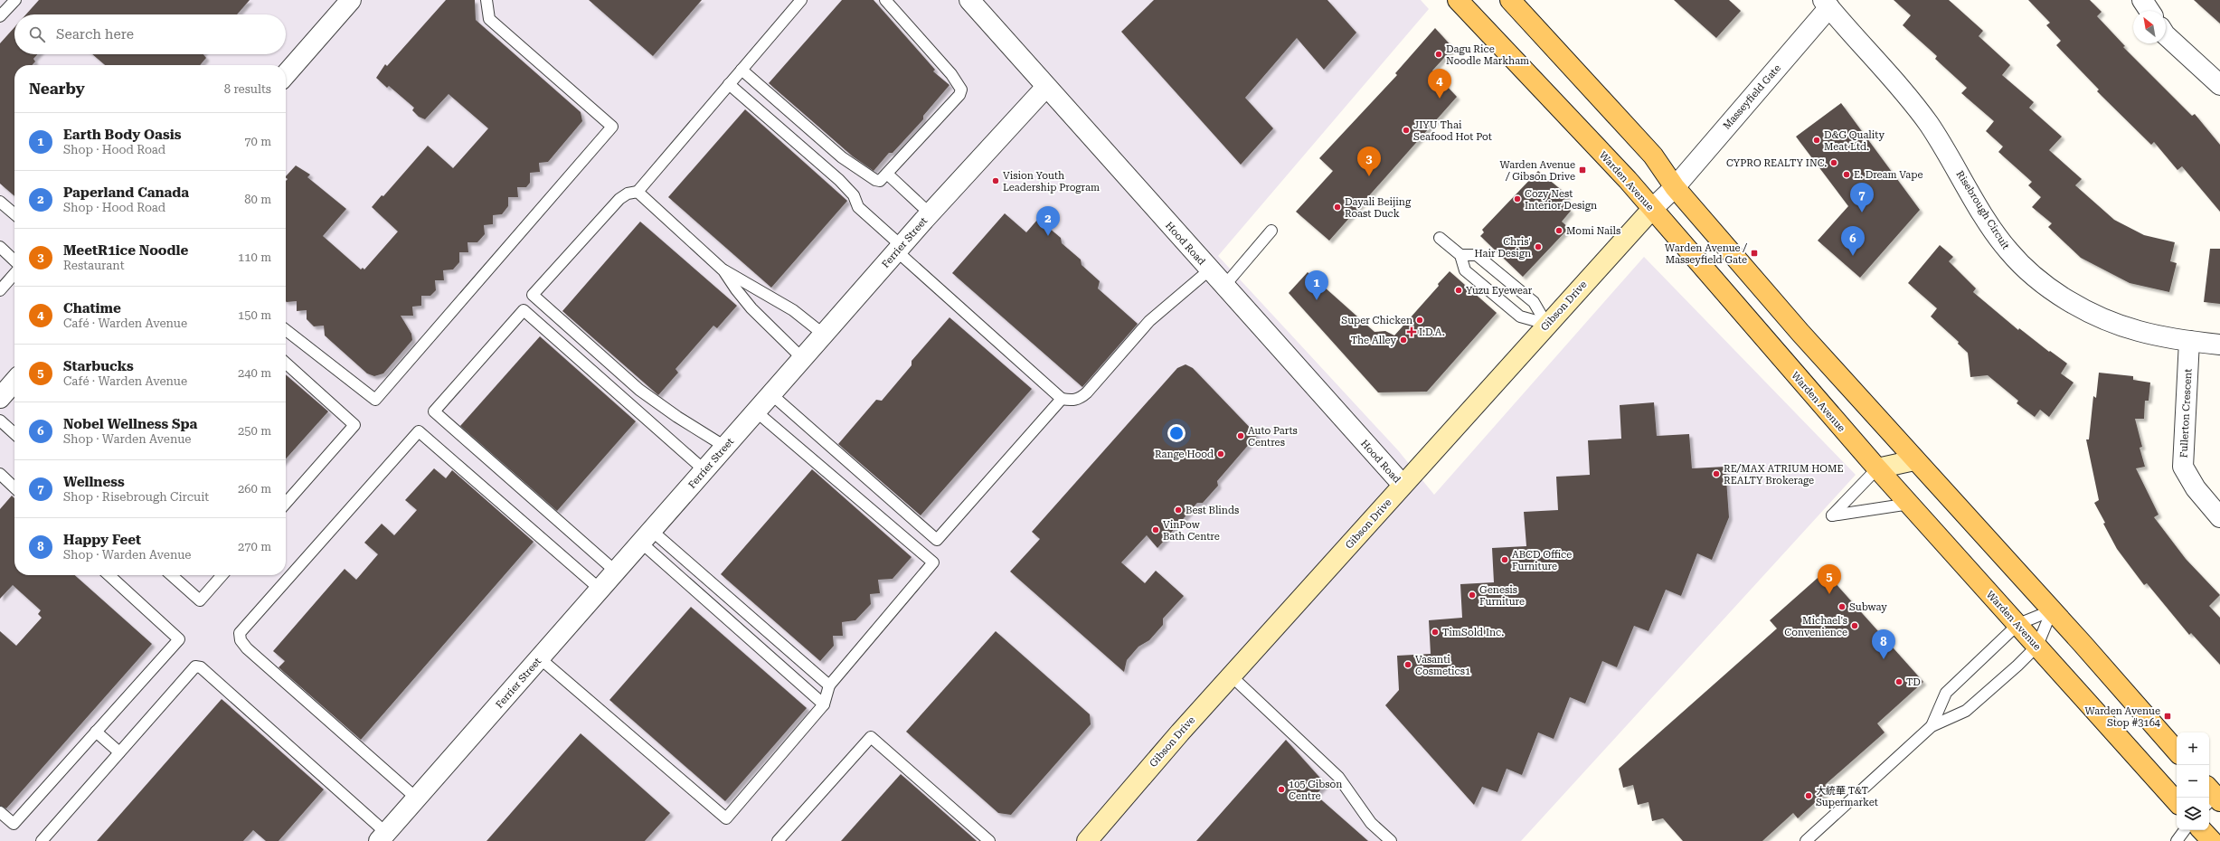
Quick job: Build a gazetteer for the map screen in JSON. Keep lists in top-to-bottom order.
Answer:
{
  "streets": {
    "main road": ["Warden Avenue", "Gibson Drive"],
    "street": [
      "Masseyfield Gate",
      "Risebrough Circuit",
      "Ferrier Street",
      "Hood Road",
      "Fullerton Crescent"
    ]
  },
  "crossings": [
    ["Masseyfield Gate", "Warden Avenue"],
    ["Masseyfield Gate", "Risebrough Circuit"],
    ["Masseyfield Gate", "Gibson Drive"],
    ["Warden Avenue", "Gibson Drive"],
    ["Risebrough Circuit", "Fullerton Crescent"],
    ["Ferrier Street", "Hood Road"],
    ["Hood Road", "Gibson Drive"]
  ],
  "places": {
    "other": [
      "Dagu Rice Noodle Markham",
      "JIYU Thai Seafood Hot Pot",
      "D&G Quality Meat Ltd.",
      "CYPRO REALTY INC.",
      "E. Dream Vape",
      "Vision Youth Leadership Program",
      "Cozy Nest Interior Design",
      "Dayali Beijing Roast Duck",
      "Momi Nails",
      "Chris' Hair Design",
      "Yuzu Eyewear",
      "Super Chicken",
      "The Alley",
      "Auto Parts Centres",
      "Range Hood",
      "RE/MAX ATRIUM HOME REALTY Brokerage",
      "Best Blinds",
      "VinPow Bath Centre",
      "ABCD Office Furniture",
      "Genesis Furniture",
      "Subway",
      "Michael's Convenience",
      "TimSold Inc.",
      "Vasanti Cosmetics1",
      "TD",
      "105 Gibson Centre",
      "大統華 T&T Supermarket"
    ],
    "transit": ["Warden Avenue / Gibson Drive", "Warden Avenue / Masseyfield Gate", "Warden Avenue Stop #3164"],
    "health": ["I.D.A."]
  },
  "north": "top left",
  "page": {
    "search": "Search here",
    "heading": ["Nearby", "8 results"],
    "pins": [
      "4",
      "3",
      "7",
      "2",
      "6",
      "1",
      "5",
      "8"
    ],
    "list": [
      {
        "mark": "1",
        "name": "Earth Body Oasis",
        "note": "Shop · Hood Road",
        "value": "70 m"
      },
      {
        "mark": "2",
        "name": "Paperland Canada",
        "note": "Shop · Hood Road",
        "value": "80 m"
      },
      {
        "mark": "3",
        "name": "MeetR1ice Noodle",
        "note": "Restaurant",
        "value": "110 m"
      },
      {
        "mark": "4",
        "name": "Chatime",
        "note": "Café · Warden Avenue",
        "value": "150 m"
      },
      {
        "mark": "5",
        "name": "Starbucks",
        "note": "Café · Warden Avenue",
        "value": "240 m"
      },
      {
        "mark": "6",
        "name": "Nobel Wellness Spa",
        "note": "Shop · Warden Avenue",
        "value": "250 m"
      },
      {
        "mark": "7",
        "name": "Wellness",
        "note": "Shop · Risebrough Circuit",
        "value": "260 m"
      },
      {
        "mark": "8",
        "name": "Happy Feet",
        "note": "Shop · Warden Avenue",
        "value": "270 m"
      }
    ],
    "map_buttons": ["+", "−"]
  }
}
